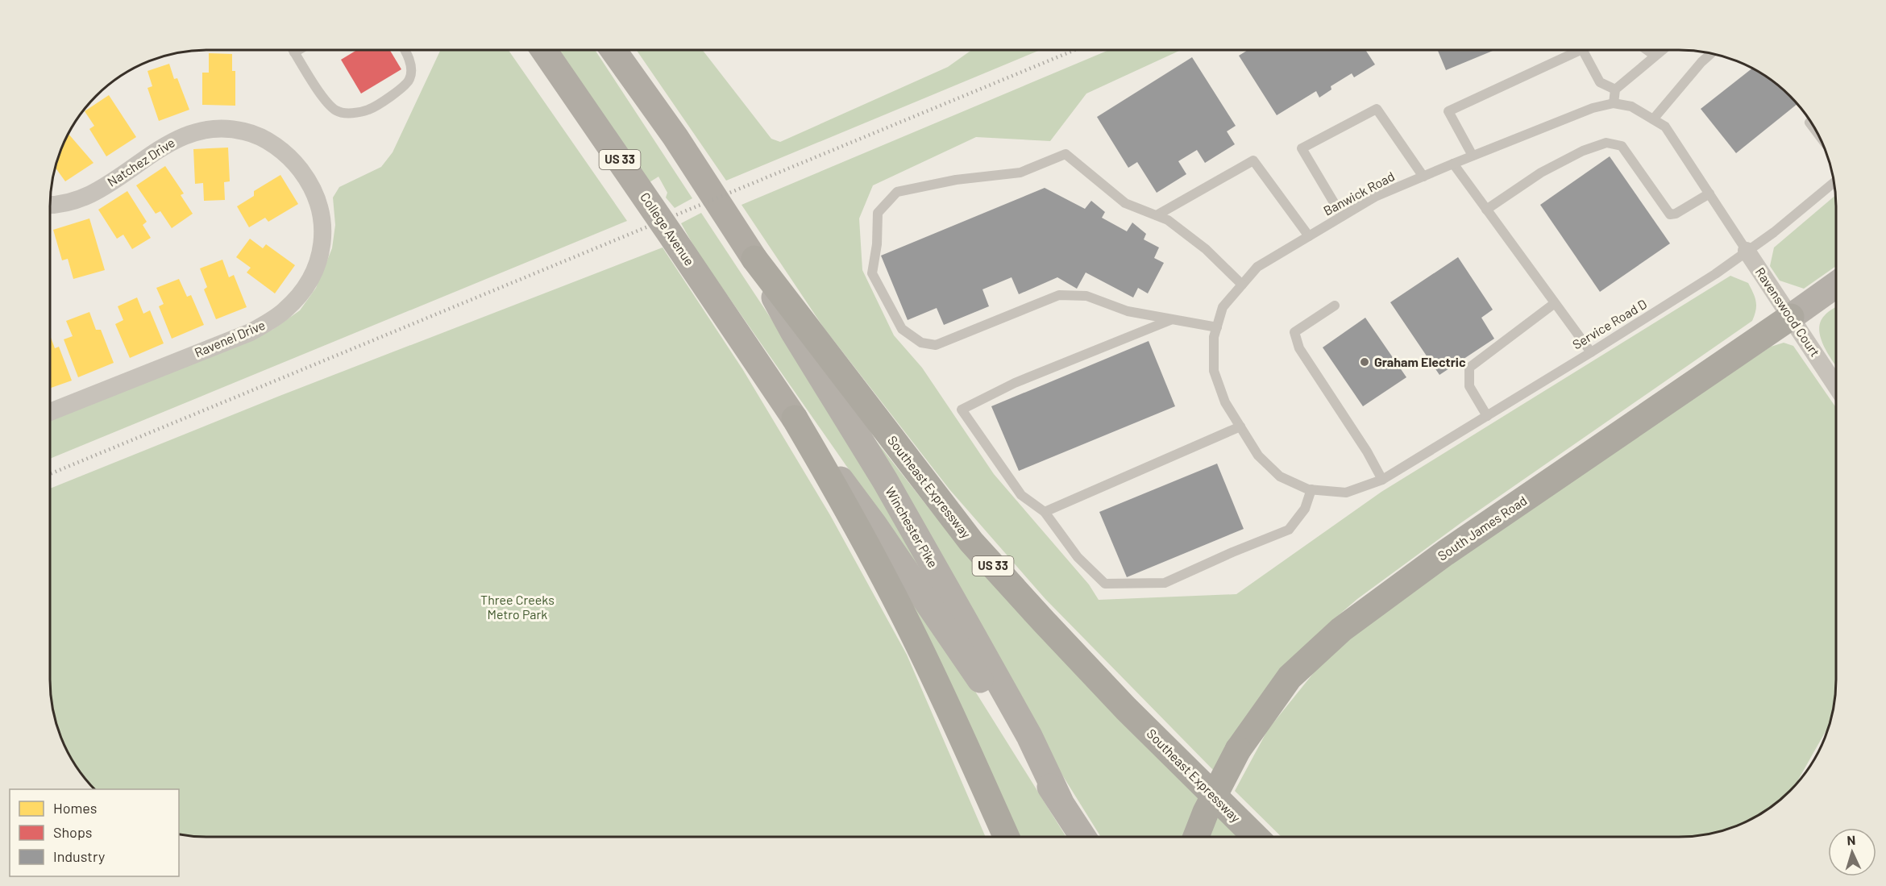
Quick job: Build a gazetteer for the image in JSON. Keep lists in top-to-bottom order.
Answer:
{
  "streets": {
    "highway": [
      "US 33",
      "College Avenue",
      "Southeast Expressway",
      "South James Road"
    ],
    "main road": ["Winchester Pike"],
    "street": ["Natchez Drive", "Ravenswood Court", "Ravenel Drive"],
    "lane": ["Banwick Road", "Service Road D"]
  },
  "crossings": [
    ["US 33", "College Avenue"],
    ["US 33", "Southeast Expressway"],
    ["US 33", "Winchester Pike"],
    ["Natchez Drive", "Ravenel Drive"],
    ["Banwick Road", "Service Road D"],
    ["College Avenue", "Winchester Pike"],
    ["Ravenswood Court", "Service Road D"],
    ["Ravenswood Court", "South James Road"],
    ["Southeast Expressway", "Winchester Pike"]
  ],
  "parks": ["Three Creeks Metro Park"],
  "places": ["Graham Electric"],
  "legend": ["Homes", "Shops", "Industry"],
  "north": "top"
}
